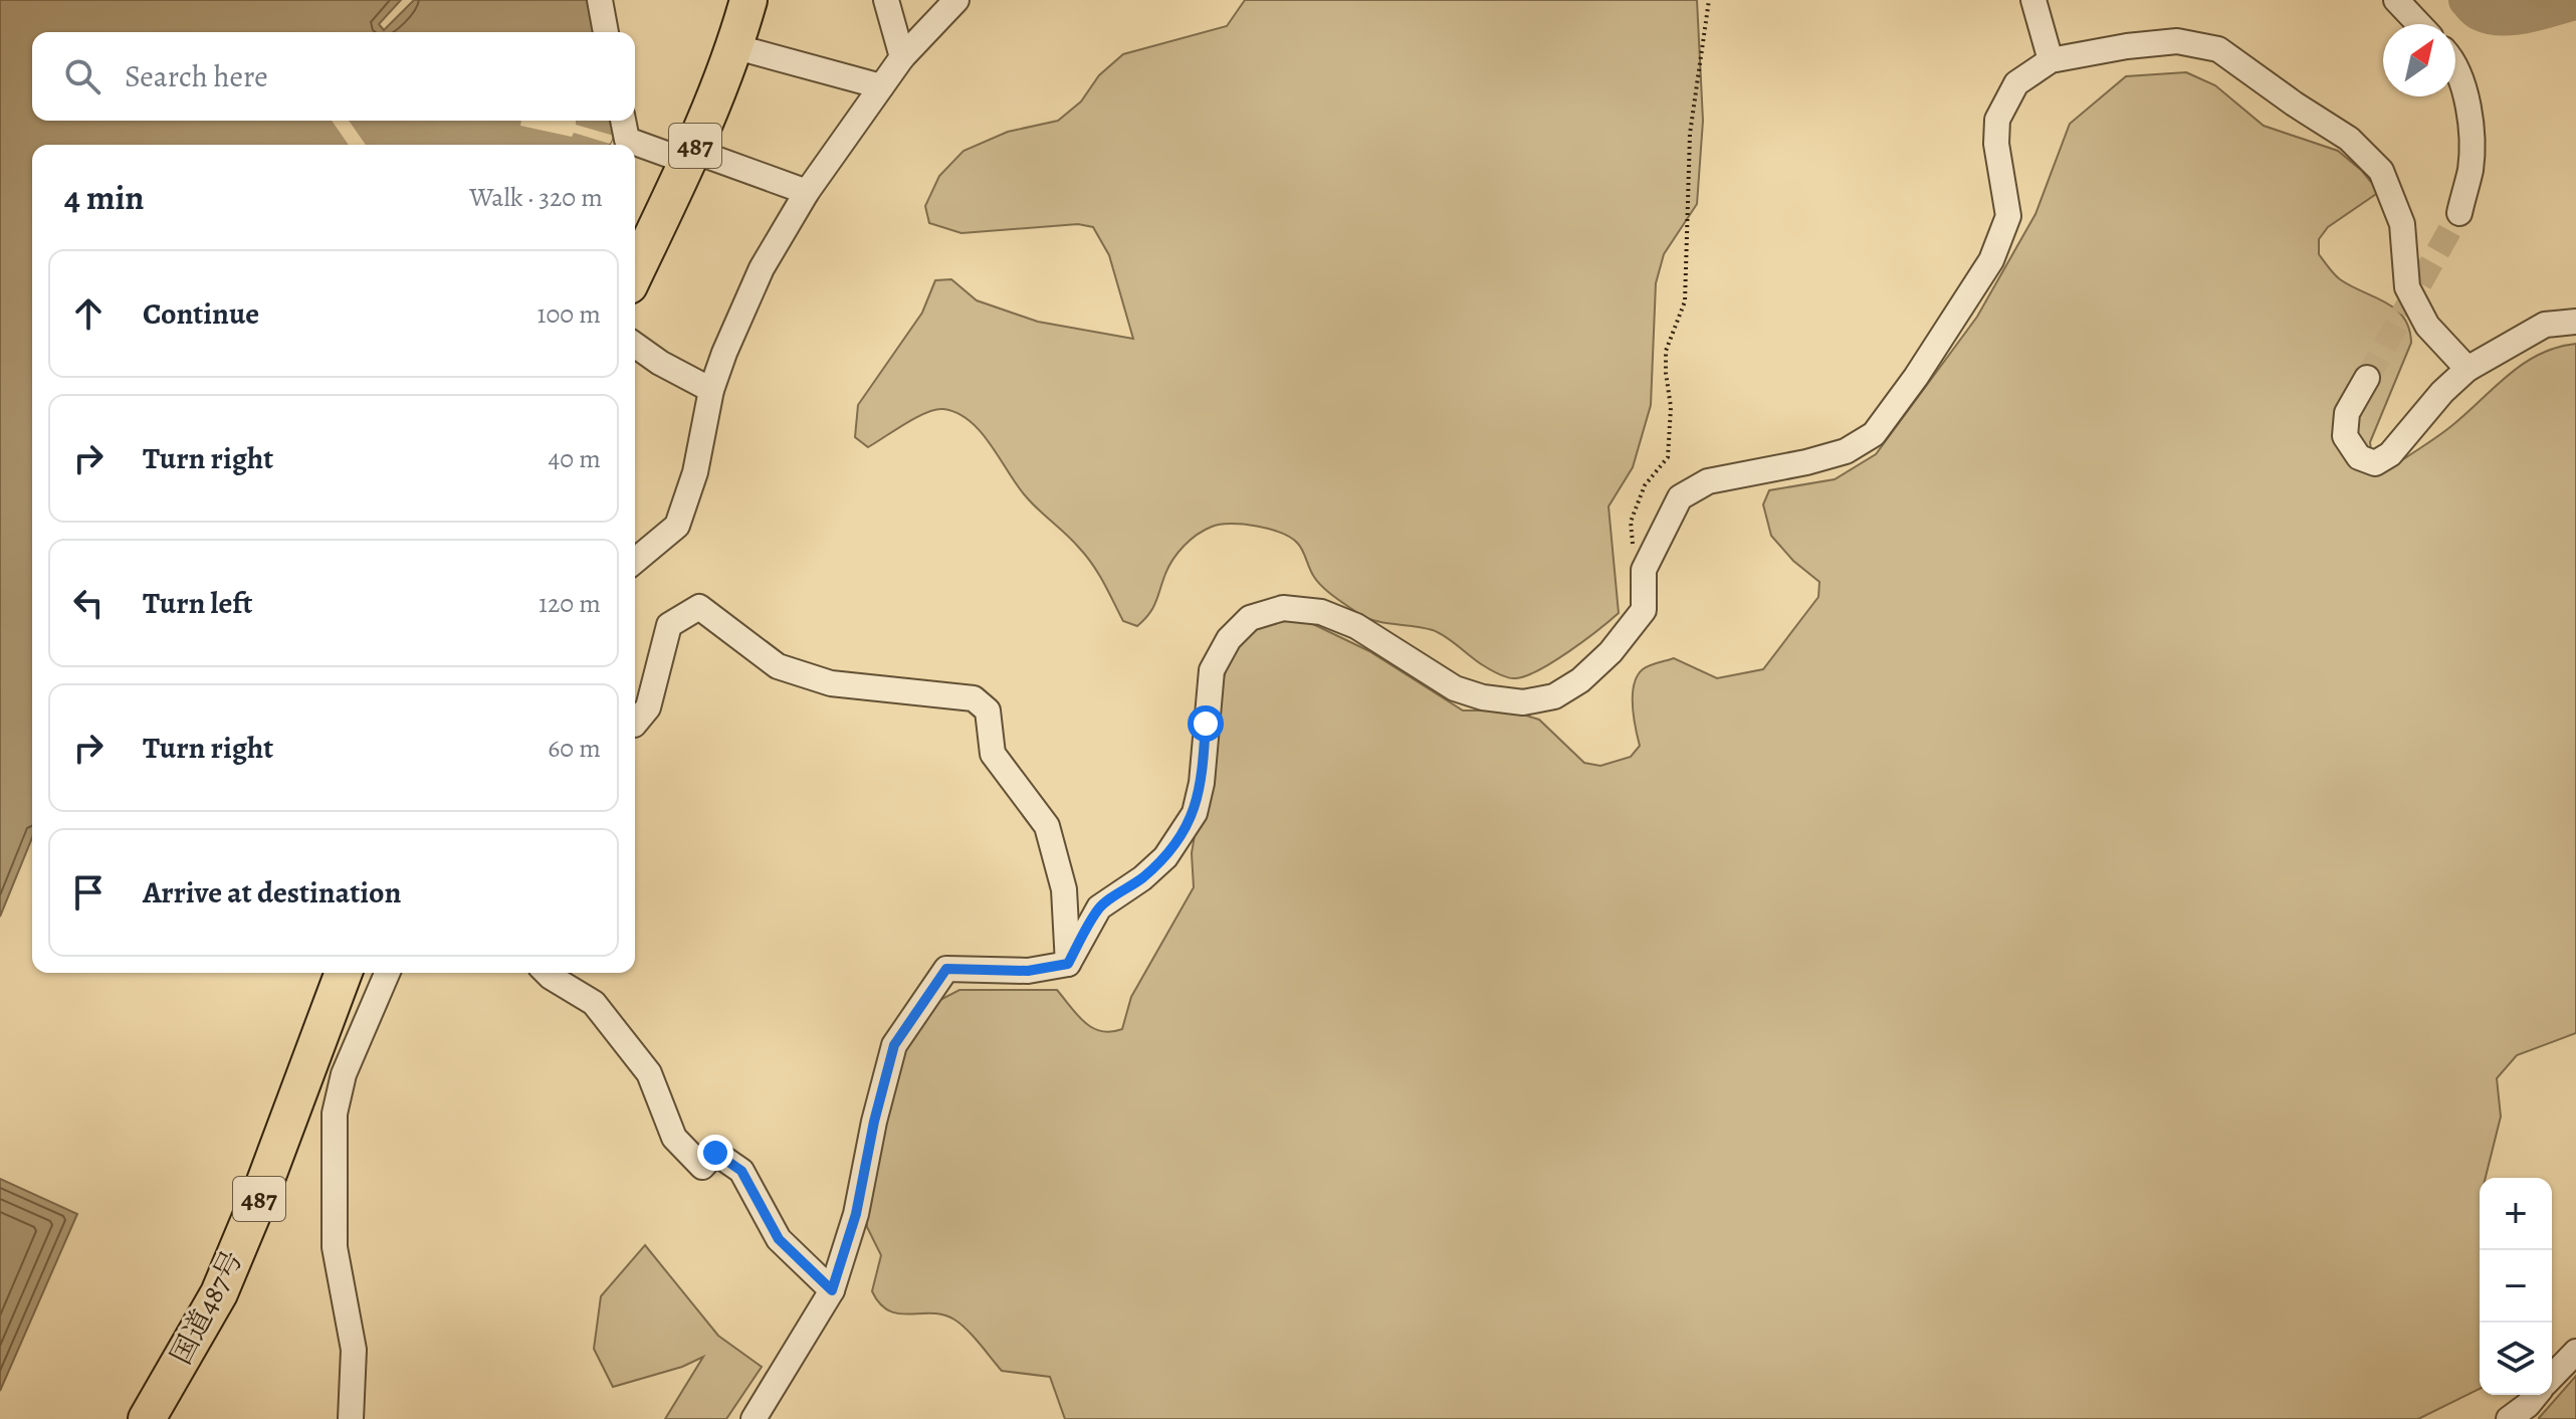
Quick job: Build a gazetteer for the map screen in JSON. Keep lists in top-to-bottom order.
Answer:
{
  "streets": {
    "highway": ["487", "国道487号"]
  },
  "north": "top right",
  "page": {
    "search": "Search here",
    "heading": ["4 min", "Walk · 320 m"],
    "list": [
      ["Continue", "100 m"],
      ["Turn right", "40 m"],
      ["Turn left", "120 m"],
      ["Turn right", "60 m"],
      "Arrive at destination"
    ],
    "map_buttons": ["+", "−"]
  }
}
